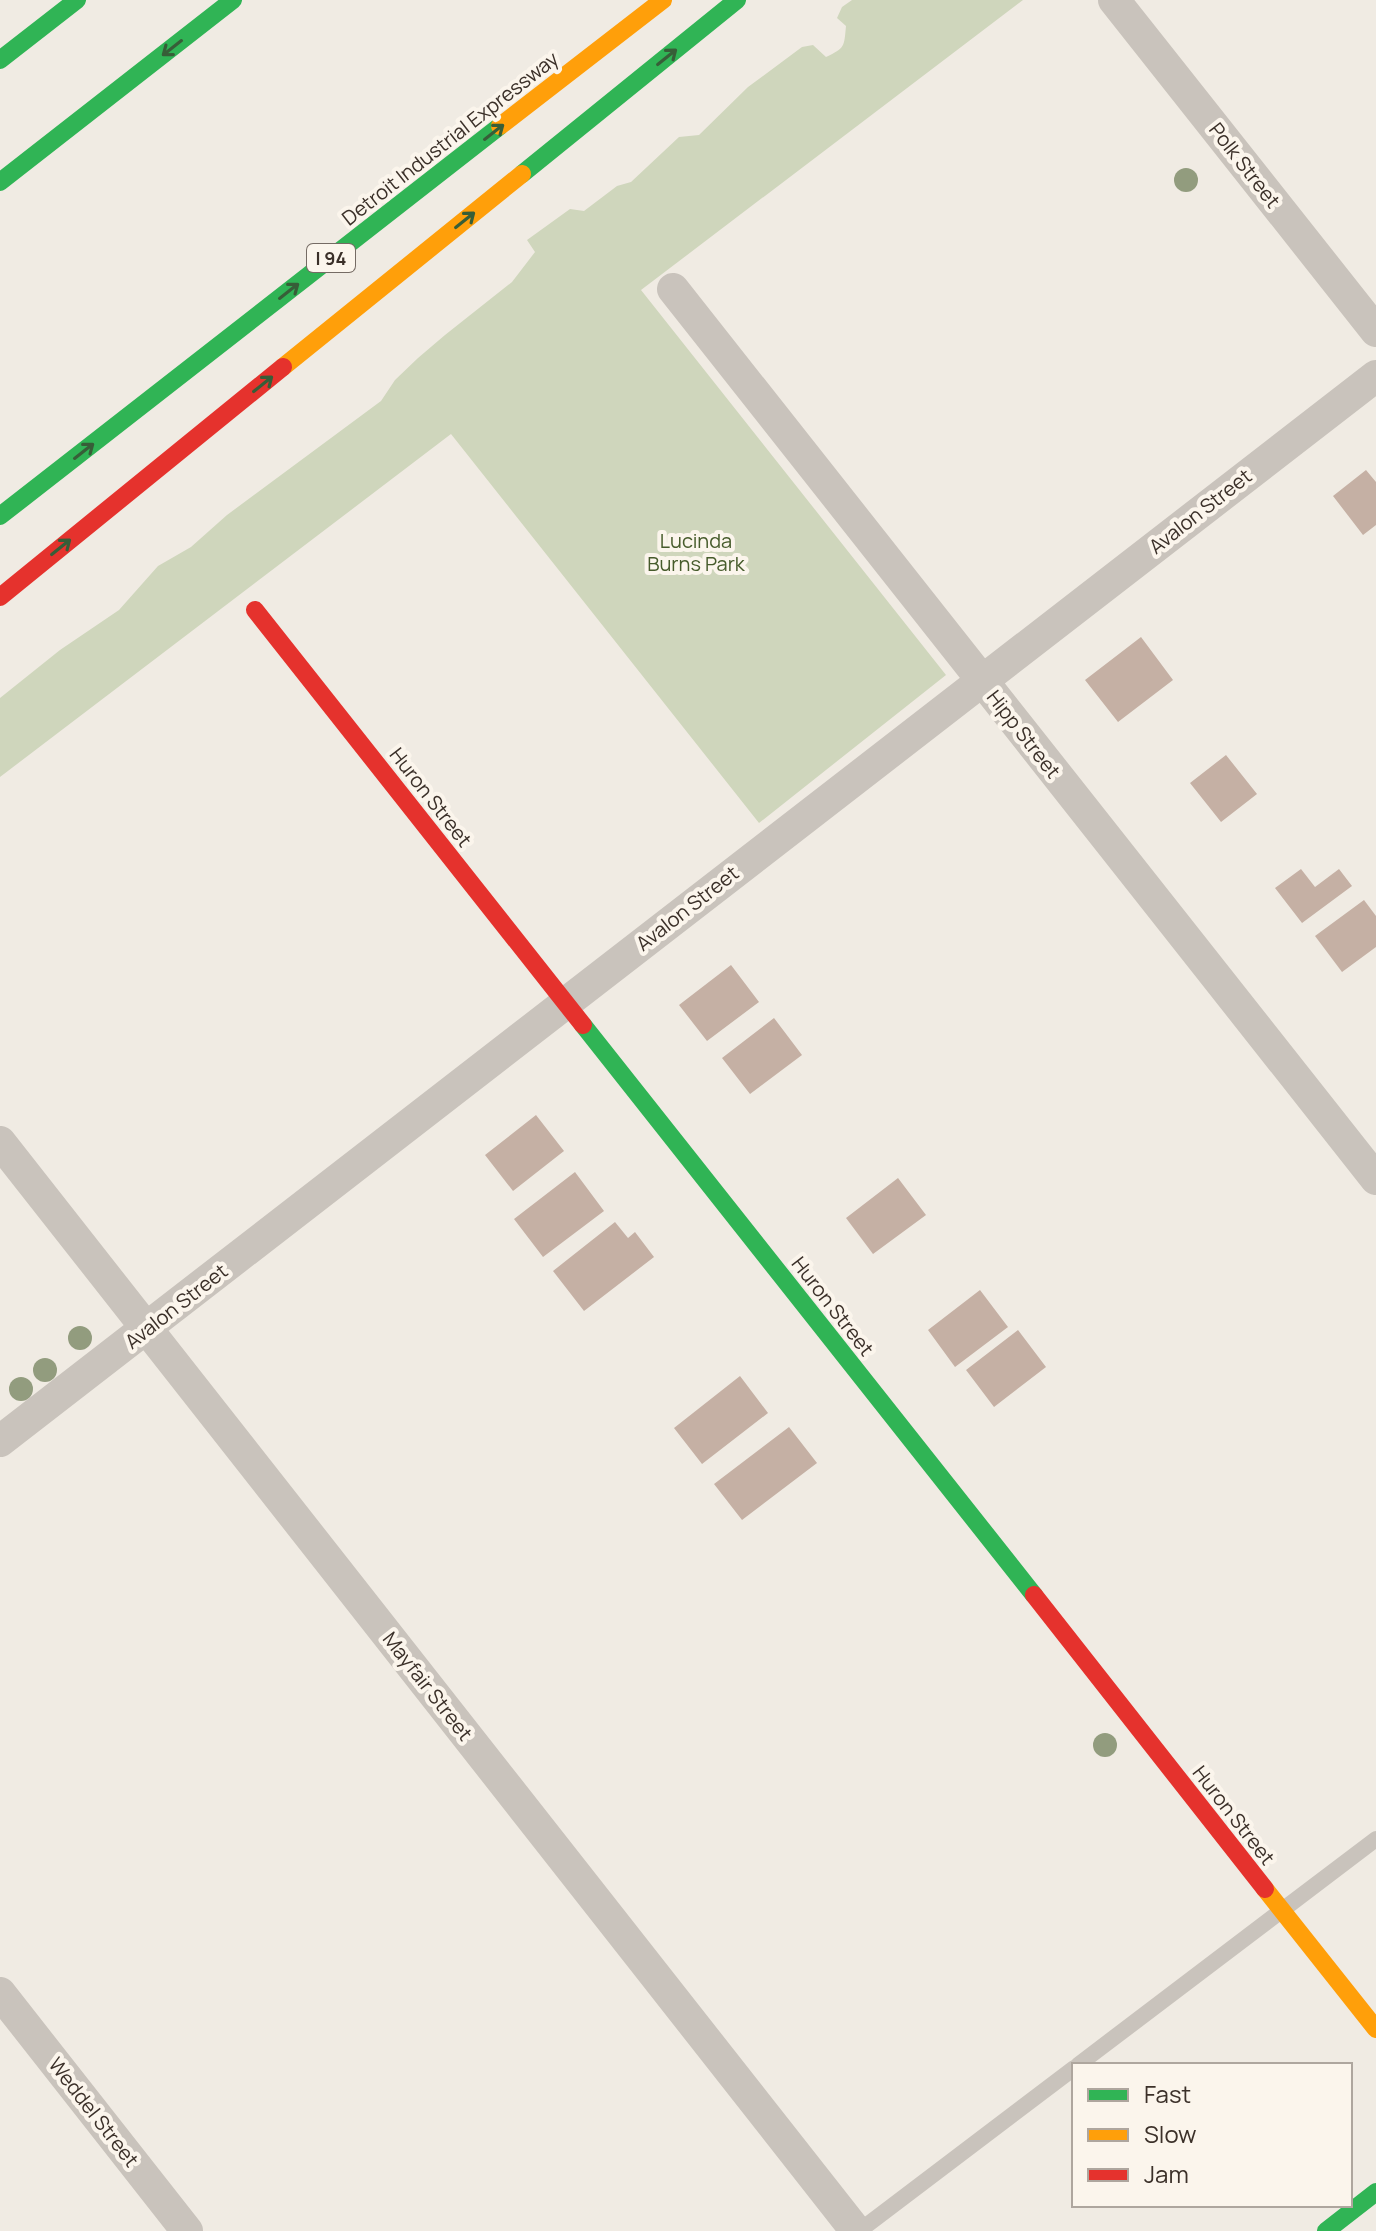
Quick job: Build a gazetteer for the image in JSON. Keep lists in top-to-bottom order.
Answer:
{
  "streets": {
    "main road": ["Detroit Industrial Expressway", "I 94", "Huron Street"],
    "street": [
      "Polk Street",
      "Avalon Street",
      "Hipp Street",
      "Mayfair Street",
      "Weddel Street"
    ]
  },
  "crossings": [
    ["Avalon Street", "Hipp Street"],
    ["Avalon Street", "Huron Street"],
    ["Avalon Street", "Mayfair Street"]
  ],
  "parks": ["Lucinda Burns Park"],
  "legend": ["Fast", "Slow", "Jam"]
}
